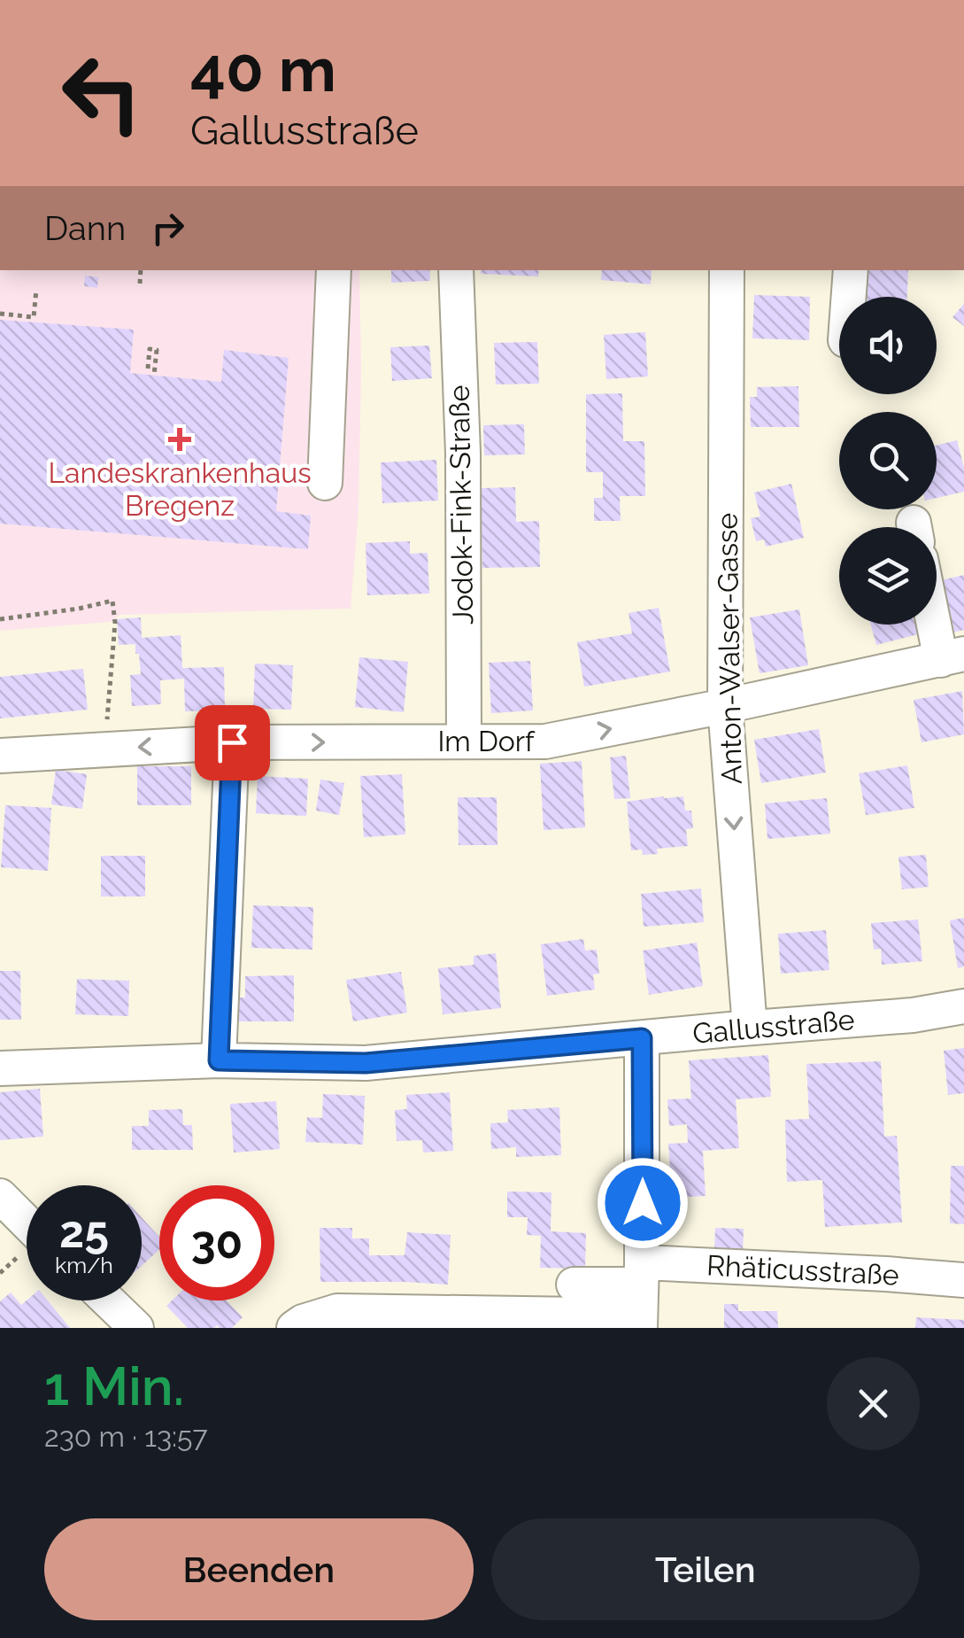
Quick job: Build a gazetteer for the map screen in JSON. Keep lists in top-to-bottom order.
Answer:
{
  "streets": {
    "street": [
      "Jodok-Fink-Straße",
      "Anton-Walser-Gasse",
      "Im Dorf",
      "Gallusstraße",
      "Rhäticusstraße"
    ]
  },
  "crossings": [
    ["Jodok-Fink-Straße", "Im Dorf"],
    ["Anton-Walser-Gasse", "Im Dorf"],
    ["Anton-Walser-Gasse", "Gallusstraße"]
  ],
  "one_way": ["Anton-Walser-Gasse"],
  "places": {
    "health": ["Landeskrankenhaus Bregenz"]
  },
  "page": {
    "turn": ["40 m", "Gallusstraße"],
    "then": "Dann",
    "speed": "25 km/h",
    "limit": "30",
    "heading": ["1 Min.", "230 m · 13:57"],
    "buttons": ["Beenden", "Teilen"]
  }
}
